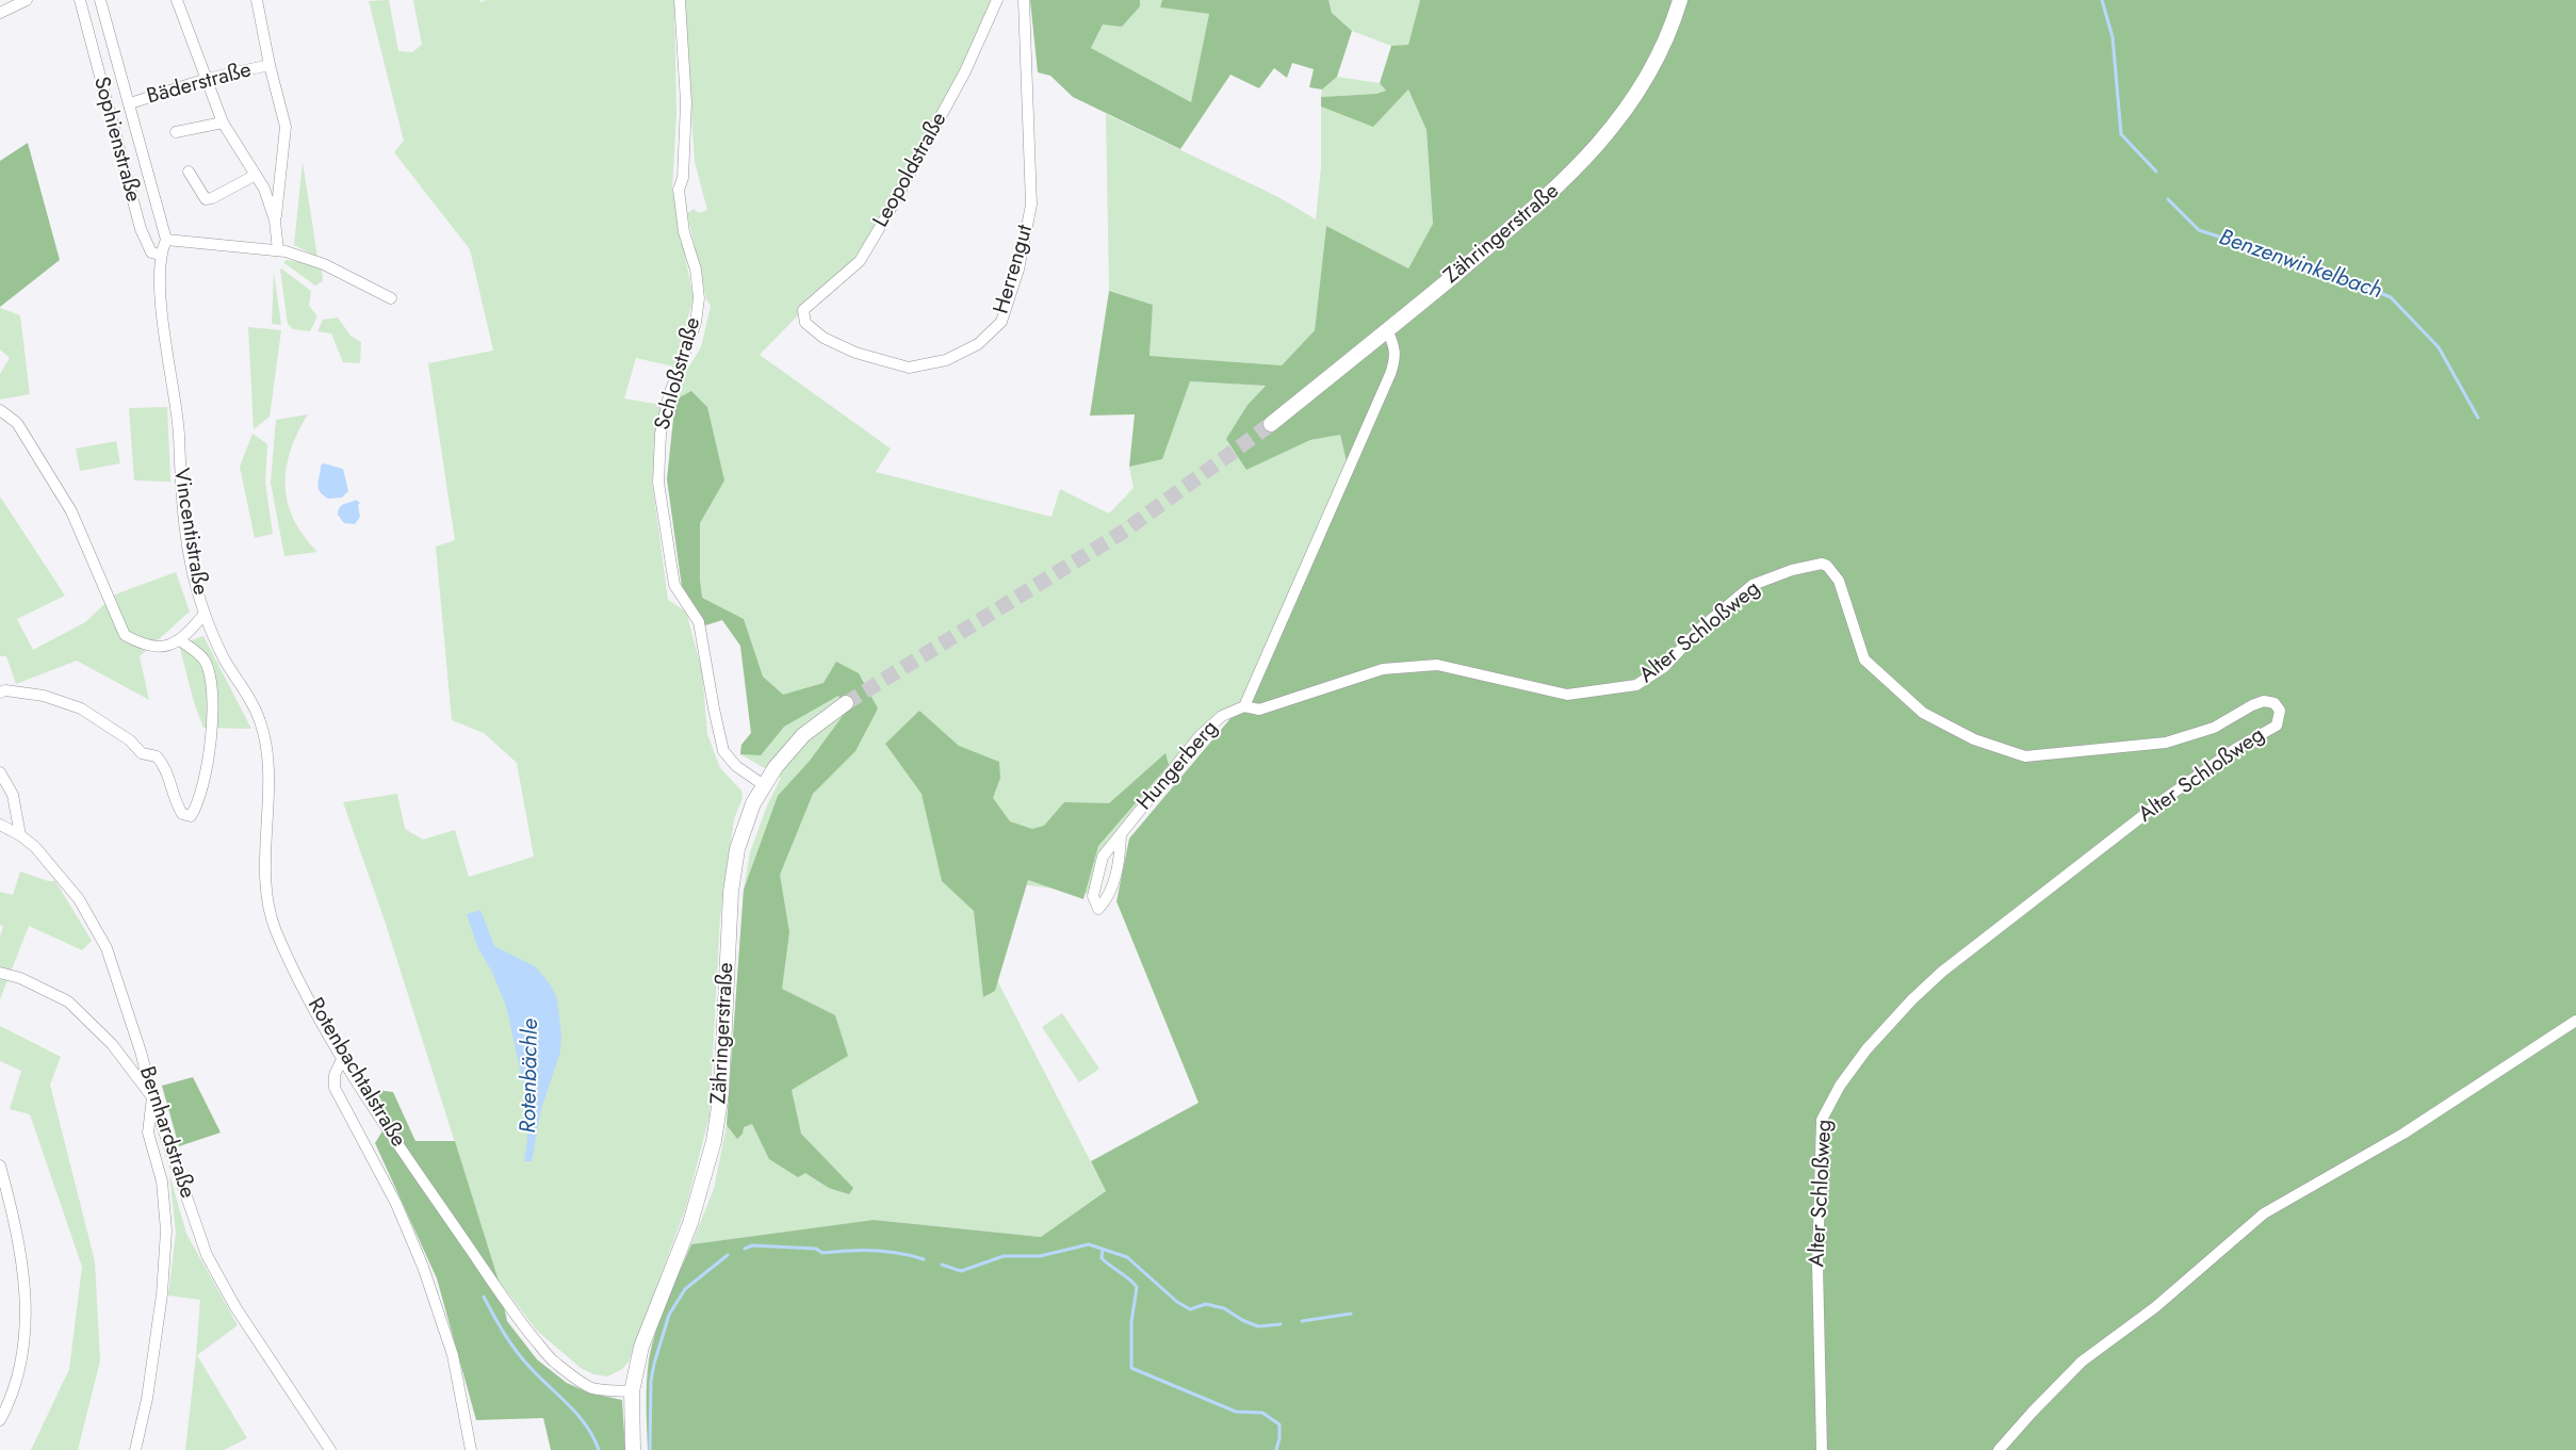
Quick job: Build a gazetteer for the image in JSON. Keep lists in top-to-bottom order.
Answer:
{
  "streets": {
    "main road": ["Zähringerstraße"],
    "street": [
      "Bäderstraße",
      "Sophienstraße",
      "Leopoldstraße",
      "Herrengut",
      "Schloßstraße",
      "Vincentistraße",
      "Alter Schloßweg",
      "Hungerberg",
      "Rotenbachtalstraße",
      "Bernhardstraße"
    ]
  },
  "crossings": [
    ["Bäderstraße", "Sophienstraße"],
    ["Sophienstraße", "Vincentistraße"],
    ["Leopoldstraße", "Herrengut"],
    ["Zähringerstraße", "Schloßstraße"],
    ["Zähringerstraße", "Rotenbachtalstraße"],
    ["Vincentistraße", "Rotenbachtalstraße"],
    ["Alter Schloßweg", "Hungerberg"]
  ],
  "water": ["Benzenwinkelbach", "Rotenbächle"]
}
